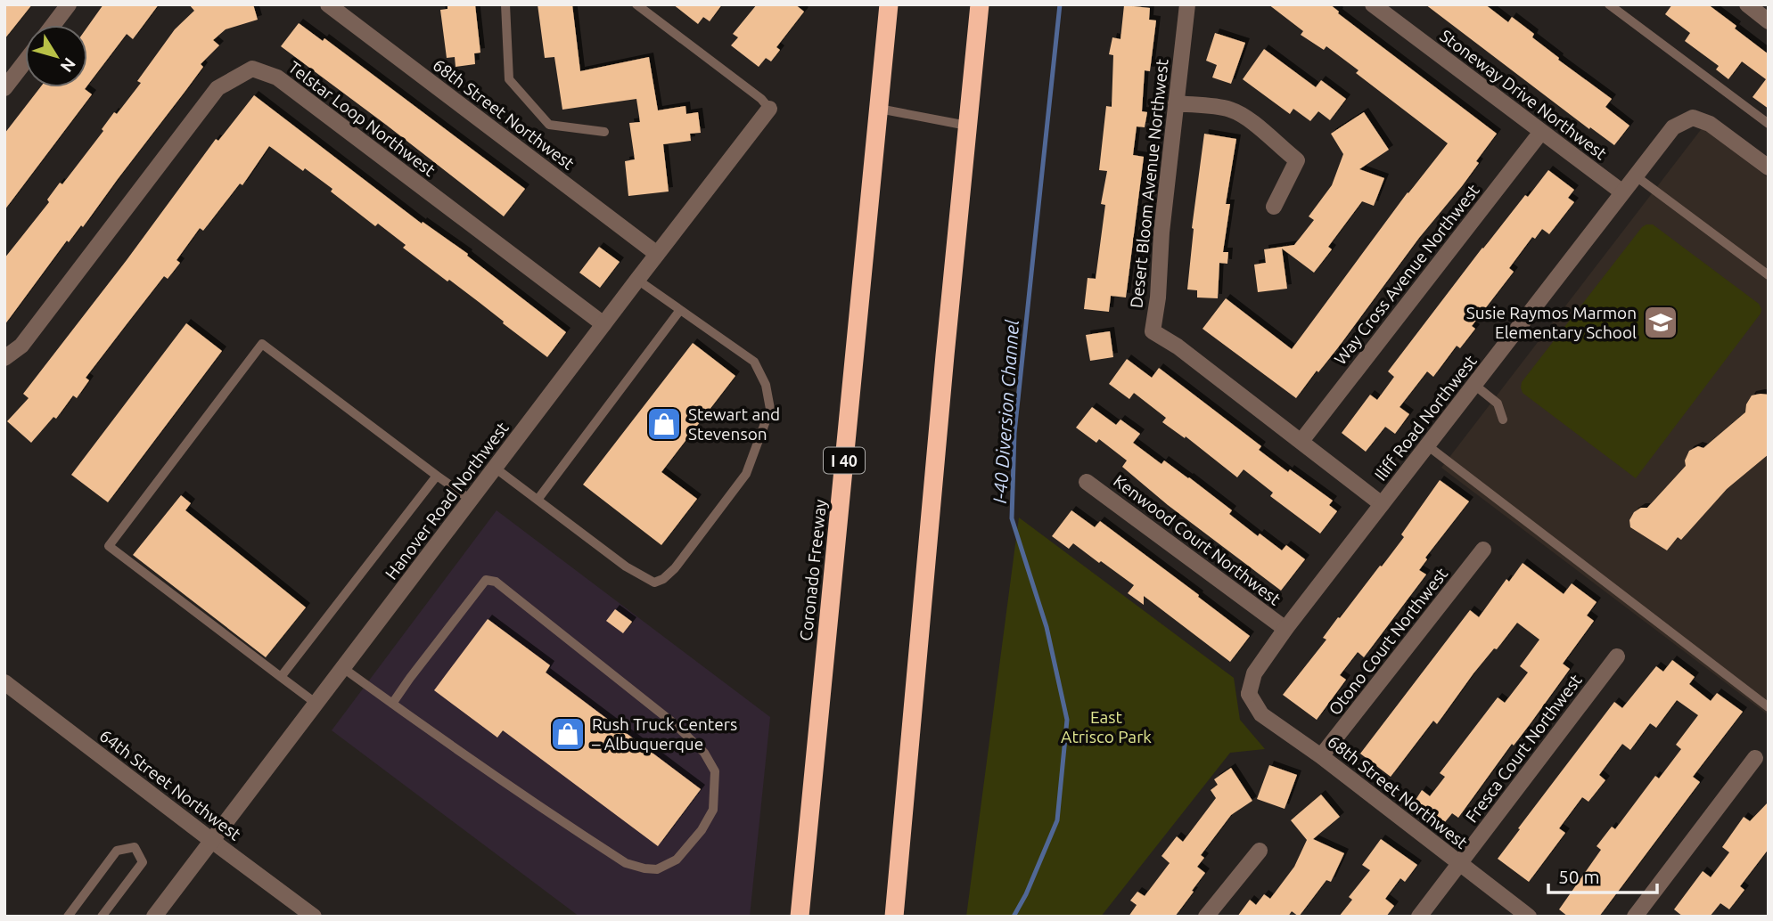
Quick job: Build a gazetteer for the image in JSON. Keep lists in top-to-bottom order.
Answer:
{
  "streets": {
    "highway": ["I 40", "Coronado Freeway"],
    "street": [
      "Stoneway Drive Northwest",
      "68th Street Northwest",
      "Telstar Loop Northwest",
      "Desert Bloom Avenue Northwest",
      "Way Cross Avenue Northwest",
      "Iliff Road Northwest",
      "Hanover Road Northwest",
      "Kenwood Court Northwest",
      "Otono Court Northwest",
      "Fresca Court Northwest",
      "64th Street Northwest"
    ]
  },
  "crossings": [
    ["Stoneway Drive Northwest", "Way Cross Avenue Northwest"],
    ["Stoneway Drive Northwest", "Iliff Road Northwest"],
    ["68th Street Northwest", "Iliff Road Northwest"],
    ["68th Street Northwest", "Hanover Road Northwest"],
    ["68th Street Northwest", "Otono Court Northwest"],
    ["68th Street Northwest", "Fresca Court Northwest"],
    ["Telstar Loop Northwest", "Hanover Road Northwest"],
    ["Desert Bloom Avenue Northwest", "Way Cross Avenue Northwest"],
    ["Iliff Road Northwest", "Kenwood Court Northwest"],
    ["Hanover Road Northwest", "64th Street Northwest"]
  ],
  "water": ["I-40 Diversion Channel"],
  "parks": ["East Atrisco Park"],
  "places": {
    "school or university": ["Susie Raymos Marmon Elementary School"],
    "shop": ["Stewart and Stevenson", "Rush Truck Centers – Albuquerque"]
  },
  "scale_bar": "50 m",
  "north": "bottom right"
}
